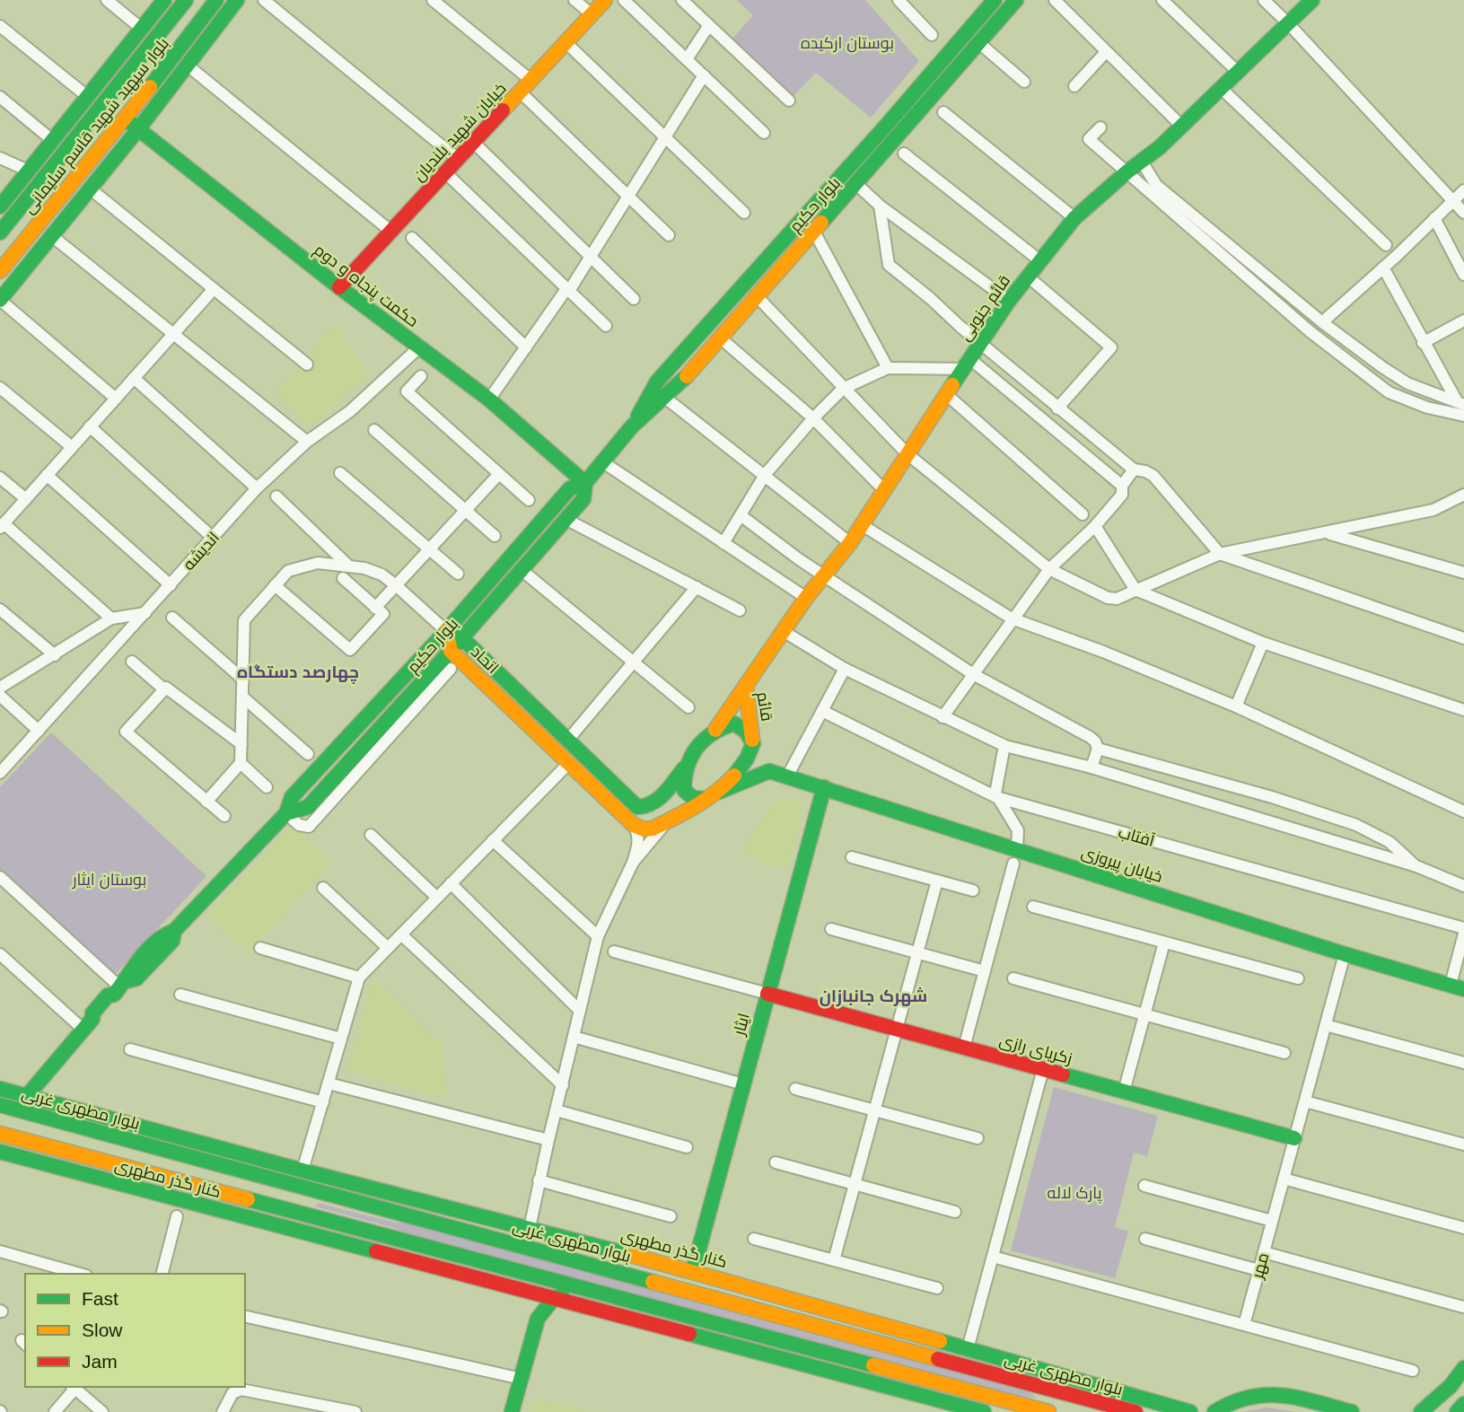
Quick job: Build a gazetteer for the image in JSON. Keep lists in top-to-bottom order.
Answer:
{
  "streets": {
    "street": [
      "بلوار سپهبد شهید قاسم سلیمانی",
      "خیابان شهید بلندیان",
      "بلوار حکیم",
      "حکمت پنجاه و دوم",
      "قائم جنوبی",
      "اندیشه",
      "اتحاد",
      "قائم",
      "آفتاب",
      "خیابان پیروزی",
      "ایثار",
      "زکریای رازی",
      "بلوار مطهری غربی",
      "کنار گذر مطهری",
      "مهر"
    ]
  },
  "crossings": [
    ["بلوار سپهبد شهید قاسم سلیمانی", "حکمت پنجاه و دوم"],
    ["خیابان شهید بلندیان", "حکمت پنجاه و دوم"],
    ["بلوار حکیم", "حکمت پنجاه و دوم"],
    ["بلوار حکیم", "اتحاد"],
    ["بلوار حکیم", "کنار گذر مطهری"],
    ["حکمت پنجاه و دوم", "اندیشه"],
    ["قائم جنوبی", "قائم"],
    ["اتحاد", "قائم"],
    ["خیابان پیروزی", "ایثار"],
    ["خیابان پیروزی", "مهر"],
    ["ایثار", "زکریای رازی"],
    ["ایثار", "کنار گذر مطهری"],
    ["زکریای رازی", "مهر"]
  ],
  "districts": ["چهارصد دستگاه", "شهرک جانبازان"],
  "parks": ["بوستان ارکیده", "بوستان ایثار", "پارک لاله"],
  "legend": ["Fast", "Slow", "Jam"]
}
